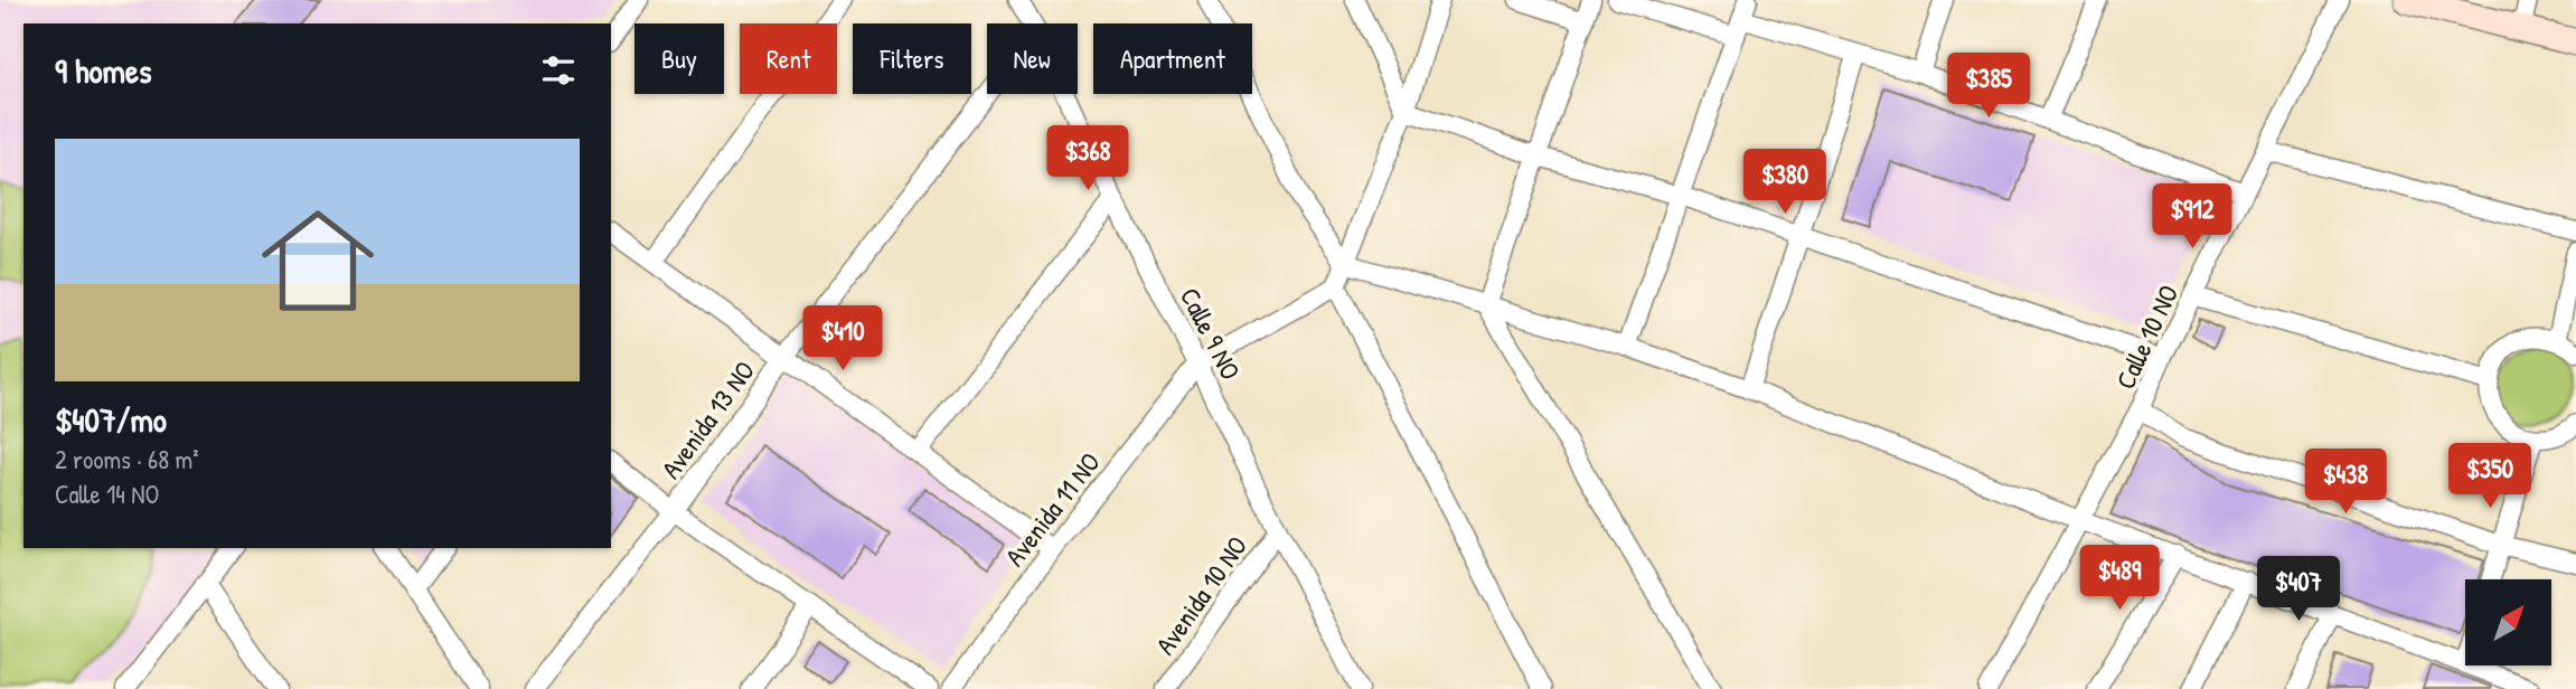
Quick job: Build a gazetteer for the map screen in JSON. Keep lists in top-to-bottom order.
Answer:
{
  "streets": {
    "street": [
      "Calle 9 NO",
      "Calle 10 NO",
      "Avenida 13 NO",
      "Avenida 11 NO",
      "Avenida 10 NO"
    ]
  },
  "crossings": [
    ["Calle 9 NO", "Avenida 11 NO"],
    ["Calle 9 NO", "Avenida 10 NO"]
  ],
  "north": "top right",
  "page": {
    "chip": [
      "Buy",
      "Rent",
      "Filters",
      "New",
      "Apartment"
    ],
    "heading": "9 homes",
    "price": [
      "$385",
      "$368",
      "$380",
      "$912",
      "$410",
      "$350",
      "$438",
      "$489",
      "$407"
    ],
    "list": [
      {
        "name": "$407/mo",
        "note": "2 rooms · 68 m² · Calle 14 NO"
      }
    ]
  }
}
